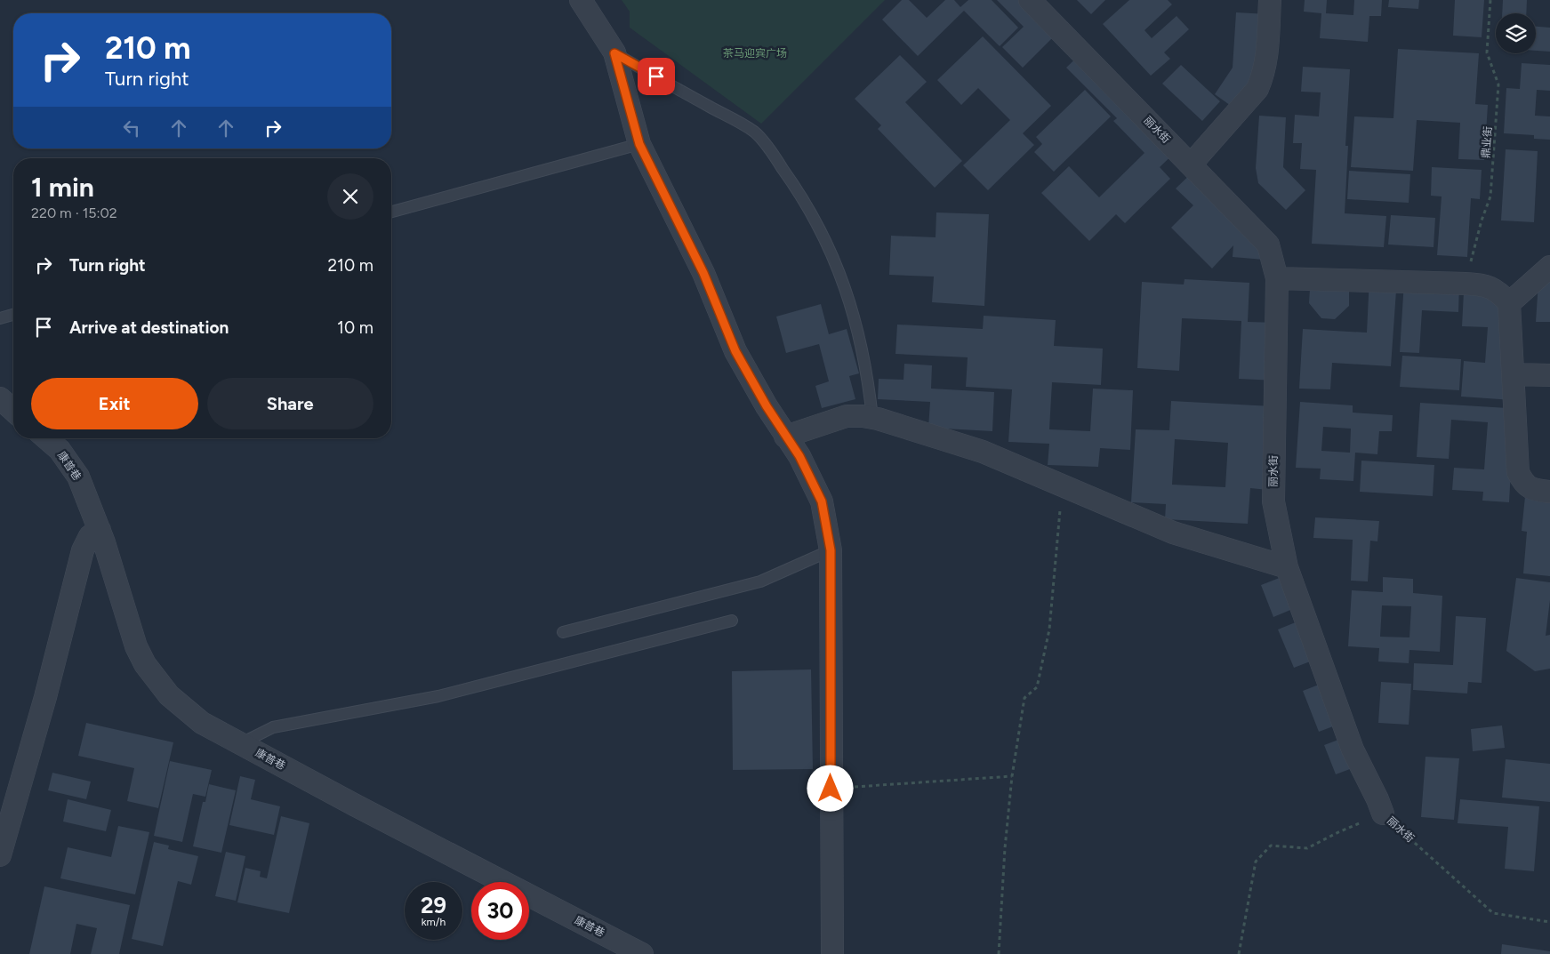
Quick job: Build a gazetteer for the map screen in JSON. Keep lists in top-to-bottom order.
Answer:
{
  "streets": {
    "street": ["丽水街", "康普巷"],
    "path": ["鼎业街"]
  },
  "parks": ["茶马迎宾广场"],
  "page": {
    "turn": ["210 m", "Turn right"],
    "heading": ["1 min", "220 m · 15:02"],
    "list": [
      {
        "name": "Turn right",
        "value": "210 m"
      },
      {
        "name": "Arrive at destination",
        "value": "10 m"
      }
    ],
    "buttons": ["Exit", "Share"],
    "speed": "29 km/h",
    "limit": "30"
  }
}
